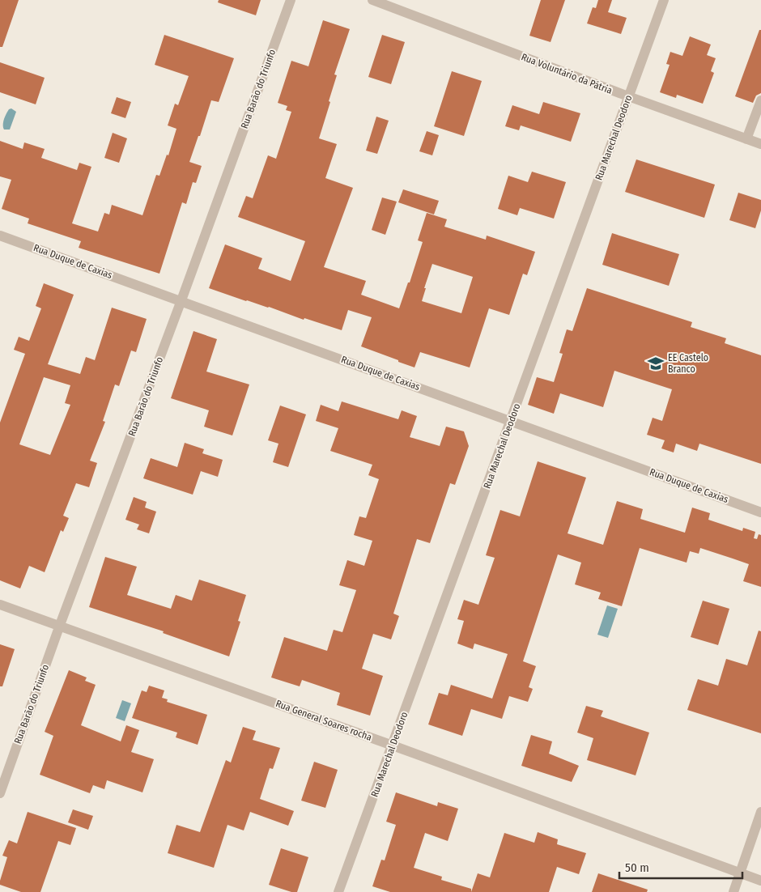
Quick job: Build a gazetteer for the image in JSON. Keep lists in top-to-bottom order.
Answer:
{
  "streets": {
    "street": [
      "Rua Voluntário da Pátria",
      "Rua Barão do Triunfo",
      "Rua Marechal Deodoro",
      "Rua Duque de Caxias",
      "Rua General Soares rocha"
    ]
  },
  "crossings": [
    ["Rua Voluntário da Pátria", "Rua Marechal Deodoro"],
    ["Rua Barão do Triunfo", "Rua Duque de Caxias"],
    ["Rua Barão do Triunfo", "Rua General Soares rocha"],
    ["Rua Marechal Deodoro", "Rua Duque de Caxias"],
    ["Rua Marechal Deodoro", "Rua General Soares rocha"]
  ],
  "places": {
    "school or university": ["EE Castelo Branco"]
  },
  "scale_bar": "50 m"
}
